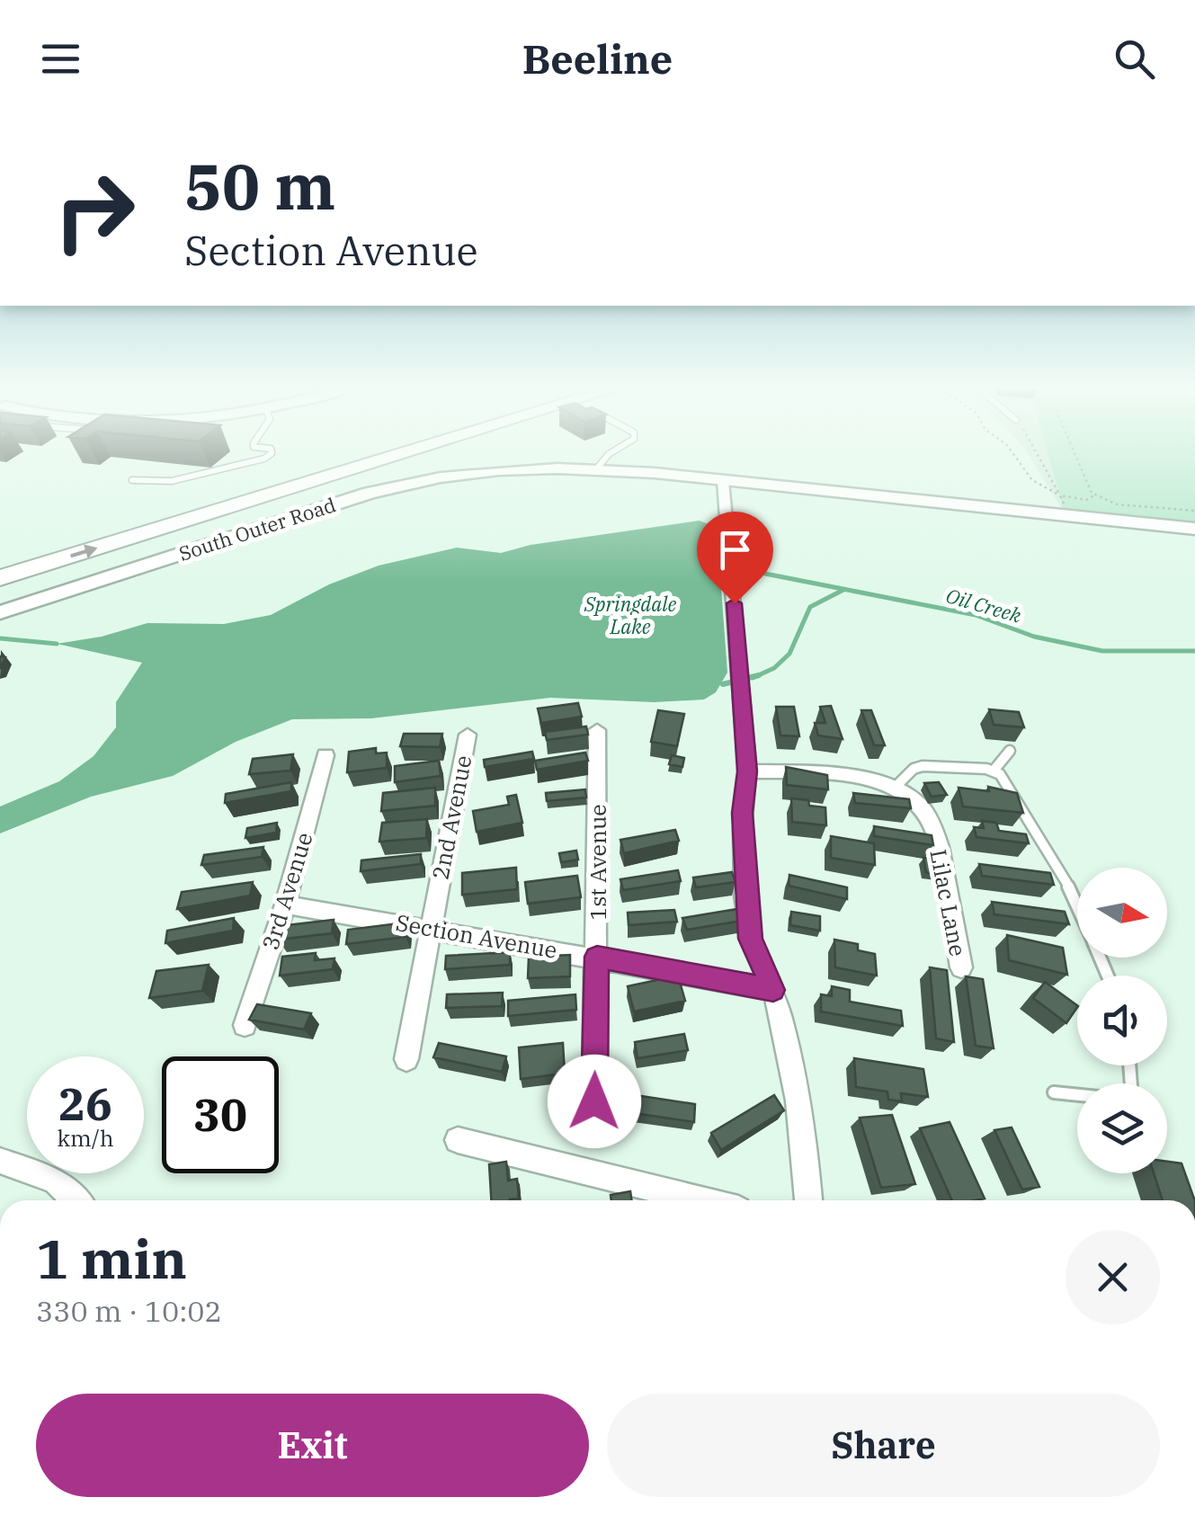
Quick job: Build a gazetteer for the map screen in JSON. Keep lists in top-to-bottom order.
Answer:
{
  "streets": {
    "street": [
      "South Outer Road",
      "2nd Avenue",
      "1st Avenue",
      "3rd Avenue",
      "Lilac Lane",
      "Section Avenue"
    ]
  },
  "crossings": [
    ["2nd Avenue", "Section Avenue"],
    ["1st Avenue", "Section Avenue"],
    ["3rd Avenue", "Section Avenue"]
  ],
  "water": ["Springdale Lake", "Oil Creek"],
  "north": "right",
  "page": {
    "header": "Beeline",
    "turn": ["50 m", "Section Avenue"],
    "speed": "26 km/h",
    "limit": "30",
    "heading": ["1 min", "330 m · 10:02"],
    "buttons": ["Exit", "Share"]
  }
}
